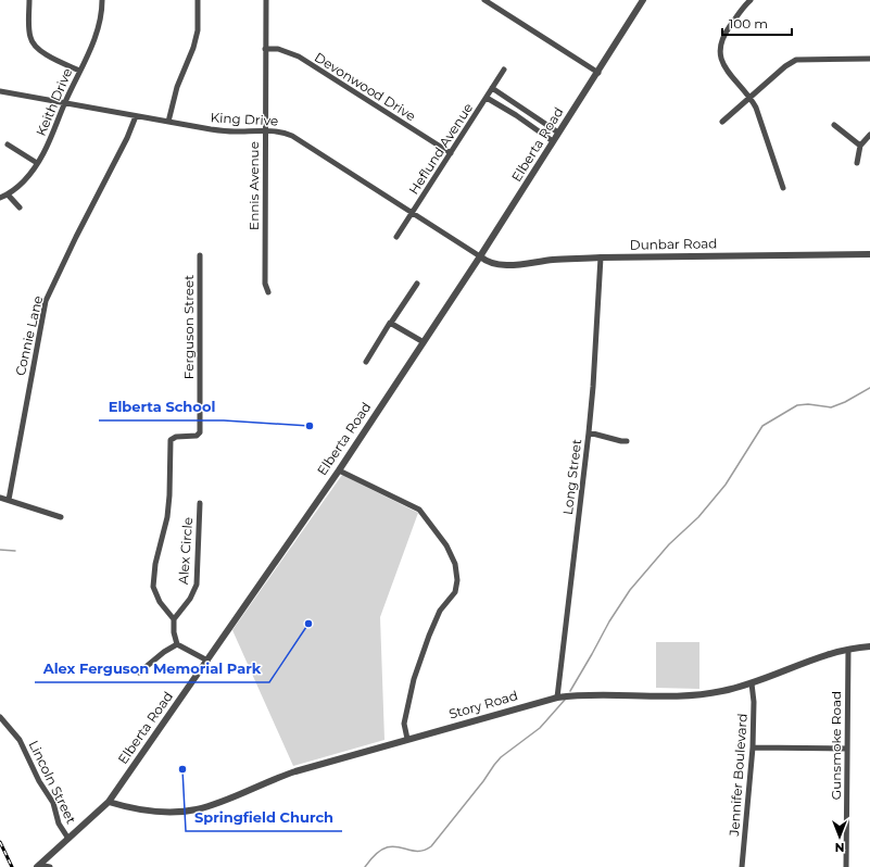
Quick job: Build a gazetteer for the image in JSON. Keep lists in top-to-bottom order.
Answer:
{
  "streets": {
    "street": [
      "Devonwood Drive",
      "Keith Drive",
      "King Drive",
      "Elberta Road",
      "Heflund Avenue",
      "Ennis Avenue",
      "Dunbar Road",
      "Ferguson Street",
      "Connie Lane",
      "Long Street",
      "Alex Circle",
      "Story Road",
      "Gunsmoke Road",
      "Jennifer Boulevard",
      "Lincoln Street"
    ]
  },
  "crossings": [
    ["Devonwood Drive", "Heflund Avenue"],
    ["Devonwood Drive", "Ennis Avenue"],
    ["Keith Drive", "King Drive"],
    ["King Drive", "Elberta Road"],
    ["King Drive", "Heflund Avenue"],
    ["King Drive", "Ennis Avenue"],
    ["King Drive", "Dunbar Road"],
    ["King Drive", "Connie Lane"],
    ["Elberta Road", "Heflund Avenue"],
    ["Elberta Road", "Dunbar Road"],
    ["Elberta Road", "Story Road"],
    ["Elberta Road", "Lincoln Street"],
    ["Dunbar Road", "Long Street"],
    ["Ferguson Street", "Alex Circle"],
    ["Long Street", "Story Road"],
    ["Story Road", "Gunsmoke Road"],
    ["Story Road", "Jennifer Boulevard"]
  ],
  "places": ["Elberta School", "Alex Ferguson Memorial Park", "Springfield Church"],
  "scale_bar": "100 m",
  "north": "bottom"
}
